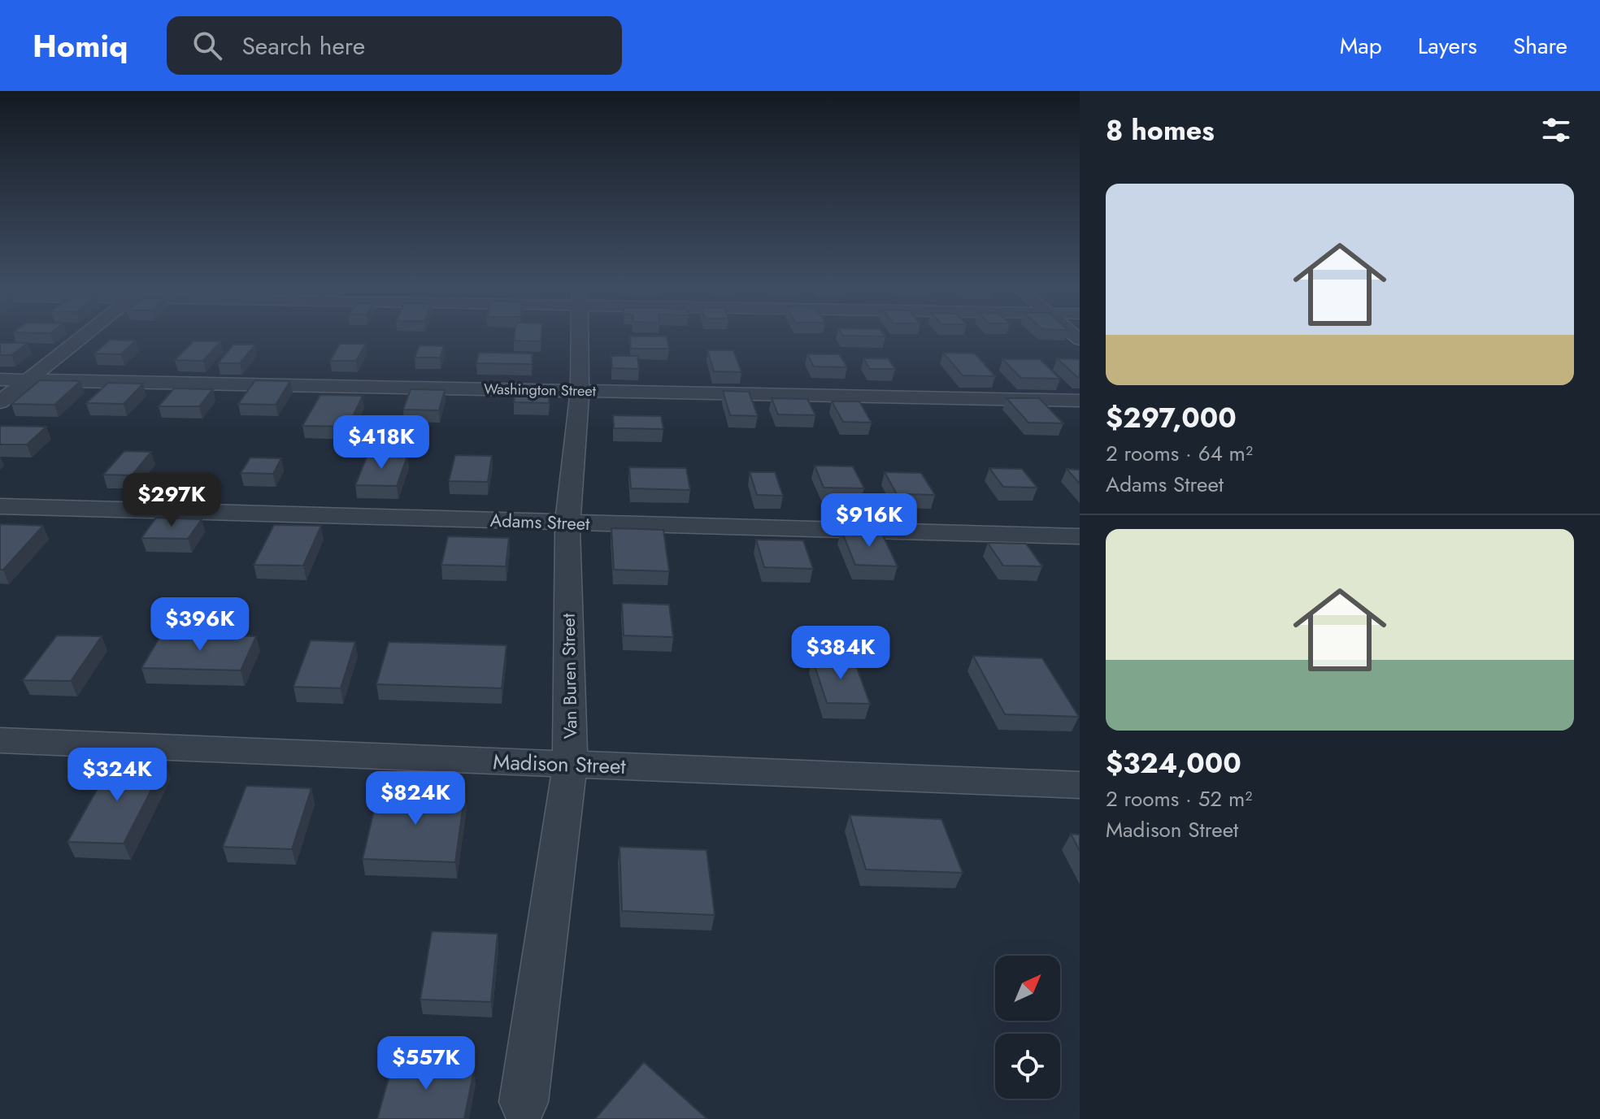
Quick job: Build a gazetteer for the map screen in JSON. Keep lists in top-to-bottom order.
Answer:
{
  "streets": {
    "street": [
      "Washington Street",
      "Adams Street",
      "Van Buren Street",
      "Madison Street"
    ]
  },
  "crossings": [
    ["Washington Street", "Van Buren Street"],
    ["Adams Street", "Van Buren Street"],
    ["Van Buren Street", "Madison Street"]
  ],
  "north": "top right",
  "page": {
    "header": "Homiq",
    "search": "Search here",
    "nav": ["Map", "Layers", "Share"],
    "heading": "8 homes",
    "list": [
      {
        "name": "$297,000",
        "note": "2 rooms · 64 m² · Adams Street"
      },
      {
        "name": "$324,000",
        "note": "2 rooms · 52 m² · Madison Street"
      }
    ],
    "price": [
      "$418K",
      "$297K",
      "$916K",
      "$396K",
      "$384K",
      "$324K",
      "$824K",
      "$557K"
    ]
  }
}
